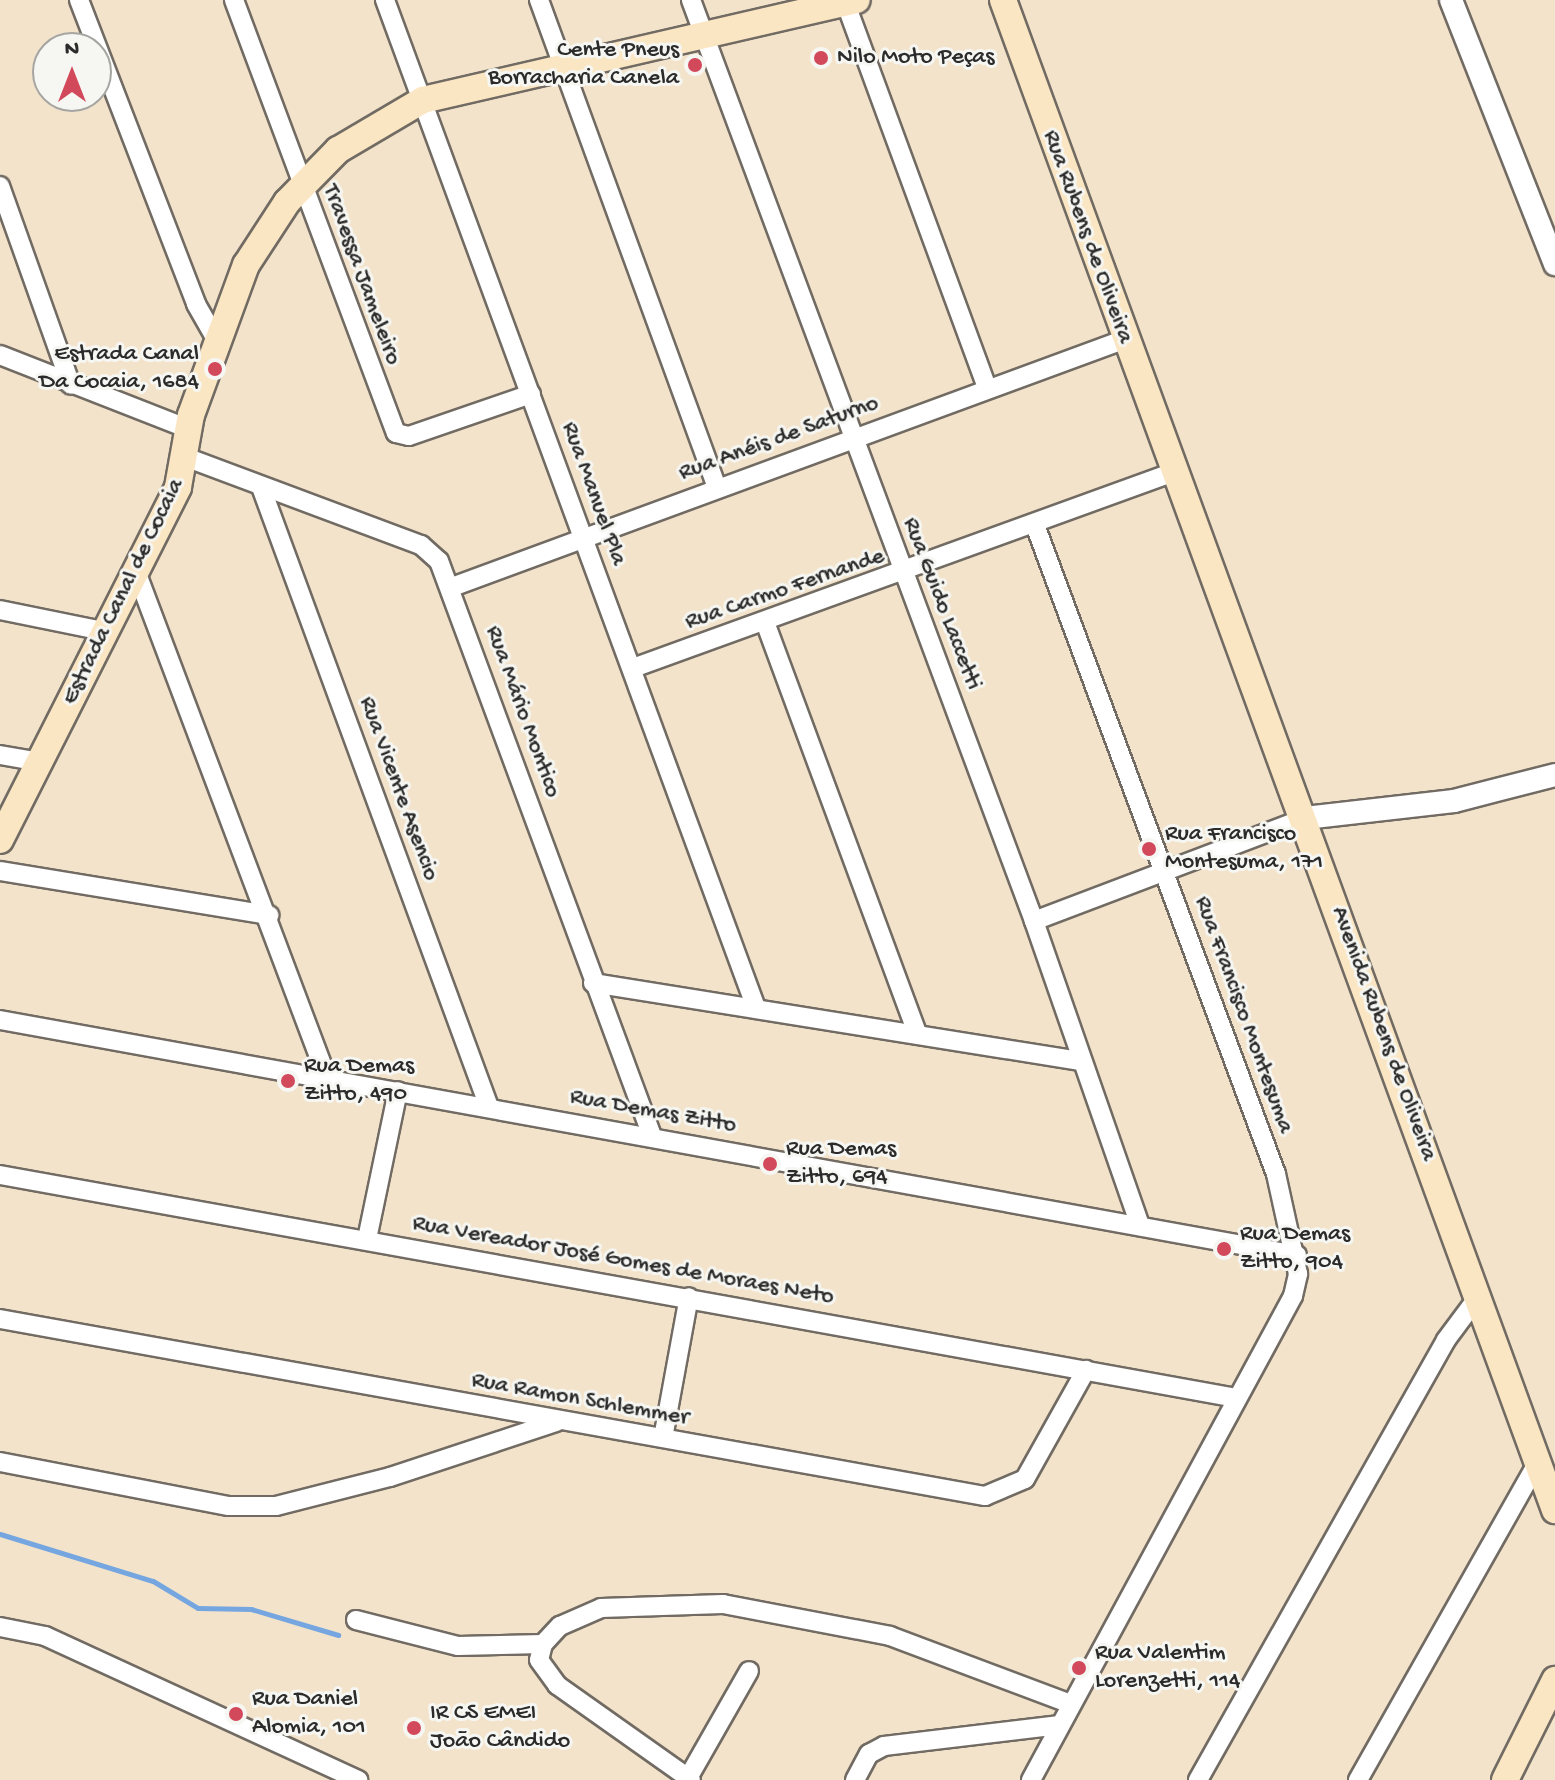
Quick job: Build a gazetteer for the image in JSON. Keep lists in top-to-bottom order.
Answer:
{
  "streets": {
    "main road": ["Rua Rubens de Oliveira", "Estrada Canal de Cocaia", "Avenida Rubens de Oliveira"],
    "street": [
      "Travessa Jameleiro",
      "Rua Anéis de Saturno",
      "Rua Manuel Pla",
      "Rua Carmo Fernande",
      "Rua Guido Laccetti",
      "Rua Mário Montico",
      "Rua Vicente Asencio",
      "Rua Francisco Montesuma",
      "Rua Demas Zitto",
      "Rua Vereador José Gomes de Moraes Neto",
      "Rua Ramon Schlemmer"
    ]
  },
  "crossings": [
    ["Rua Rubens de Oliveira", "Rua Anéis de Saturno"],
    ["Rua Rubens de Oliveira", "Rua Carmo Fernande"],
    ["Rua Rubens de Oliveira", "Avenida Rubens de Oliveira"],
    ["Travessa Jameleiro", "Rua Manuel Pla"],
    ["Travessa Jameleiro", "Estrada Canal de Cocaia"],
    ["Rua Anéis de Saturno", "Rua Manuel Pla"],
    ["Rua Anéis de Saturno", "Rua Guido Laccetti"],
    ["Rua Anéis de Saturno", "Rua Mário Montico"],
    ["Rua Manuel Pla", "Rua Carmo Fernande"],
    ["Rua Manuel Pla", "Estrada Canal de Cocaia"],
    ["Rua Carmo Fernande", "Rua Guido Laccetti"],
    ["Rua Carmo Fernande", "Rua Francisco Montesuma"],
    ["Rua Carmo Fernande", "Avenida Rubens de Oliveira"],
    ["Estrada Canal de Cocaia", "Rua Guido Laccetti"],
    ["Estrada Canal de Cocaia", "Rua Mário Montico"],
    ["Rua Guido Laccetti", "Rua Demas Zitto"],
    ["Rua Mário Montico", "Rua Vicente Asencio"],
    ["Rua Mário Montico", "Rua Demas Zitto"],
    ["Rua Vicente Asencio", "Rua Demas Zitto"],
    ["Rua Francisco Montesuma", "Rua Demas Zitto"],
    ["Rua Vereador José Gomes de Moraes Neto", "Rua Ramon Schlemmer"]
  ],
  "places": [
    "Nilo Moto Peças",
    "Cente Pneus Borracharia Canela",
    "Estrada Canal Da Cocaia, 1684",
    "Rua Francisco Montesuma, 171",
    "Rua Demas Zitto, 490",
    "Rua Demas Zitto, 694",
    "Rua Demas Zitto, 904",
    "Rua Valentim Lorenzetti, 114",
    "Rua Daniel Alomia, 101",
    "IR CS EMEI João Cândido"
  ],
  "north": "top"
}
